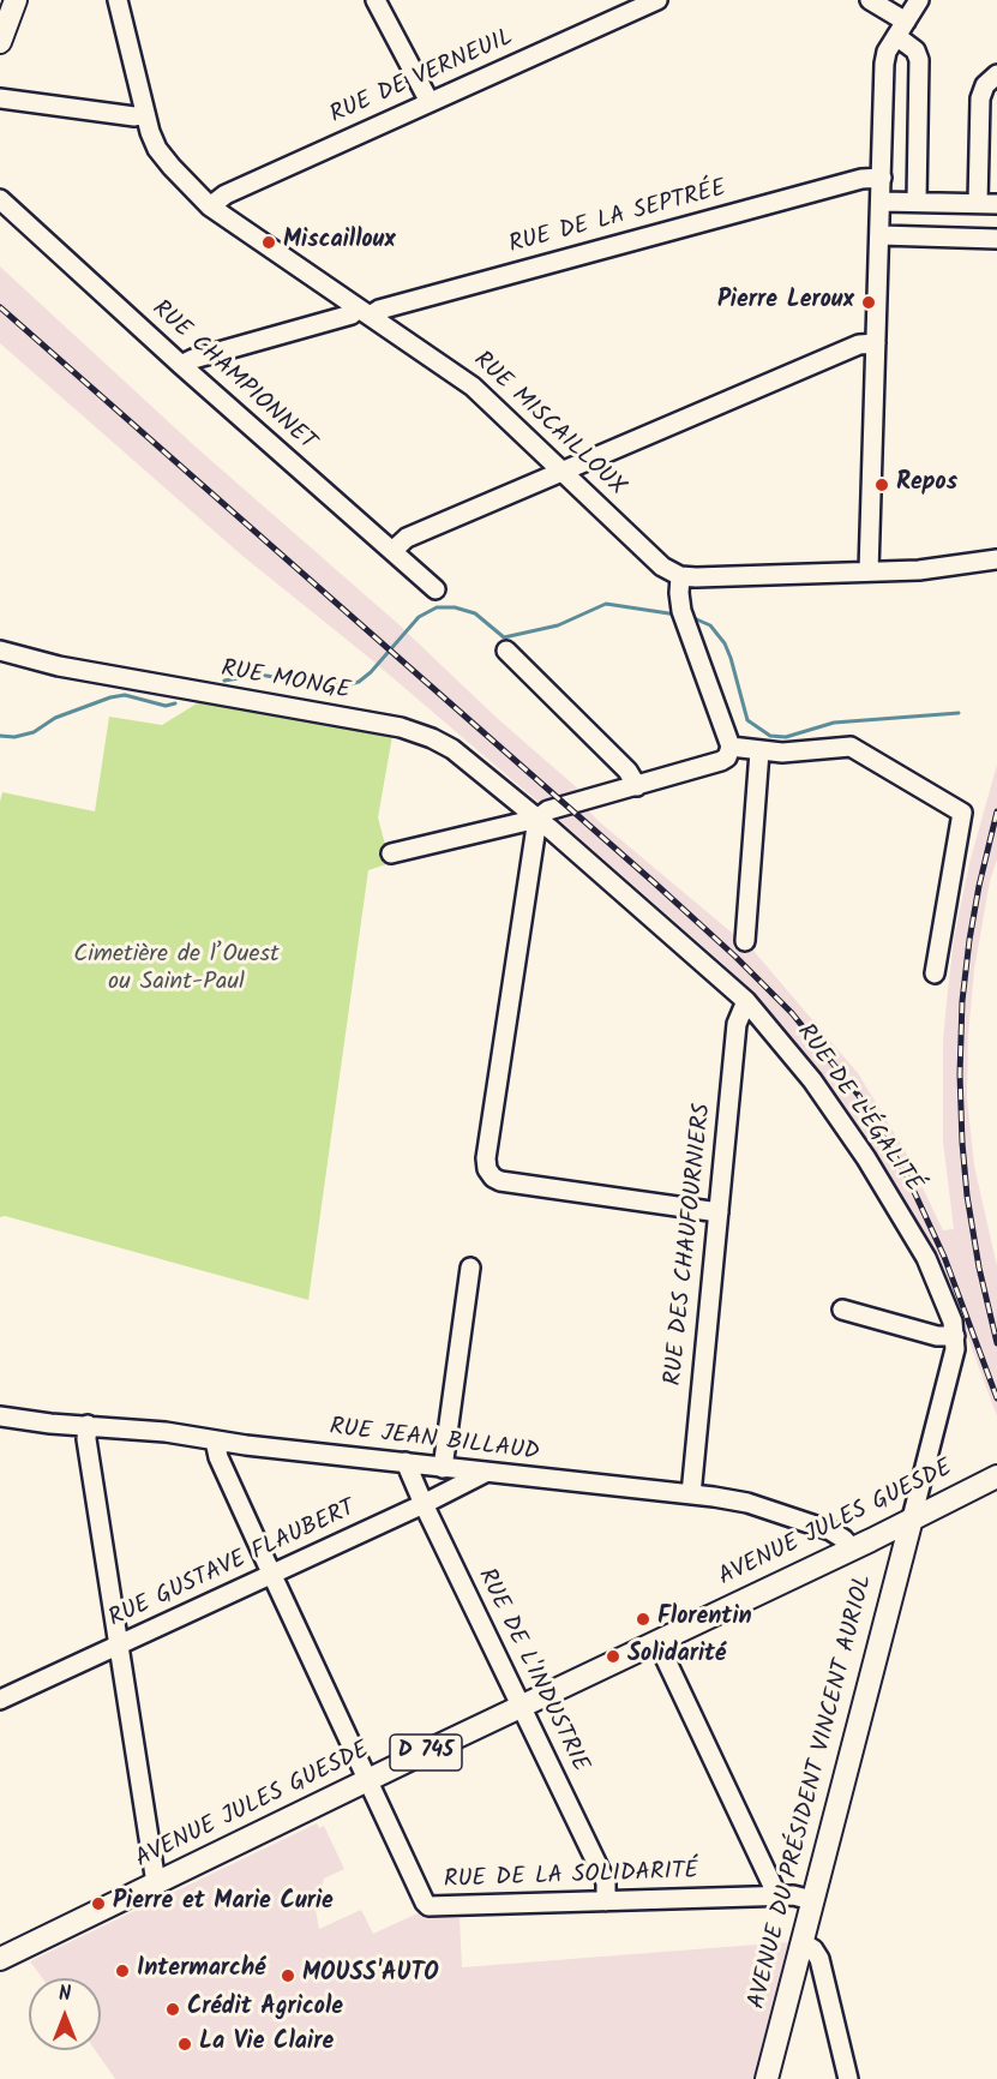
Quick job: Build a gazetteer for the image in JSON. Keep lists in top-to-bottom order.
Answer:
{
  "streets": {
    "main road": ["AVENUE JULES GUESDE", "D 745", "AVENUE DU PRÉSIDENT VINCENT AURIOL"],
    "street": [
      "RUE DE VERNEUIL",
      "RUE DE LA SEPTRÉE",
      "RUE CHAMPIONNET",
      "RUE MISCAILLOUX",
      "RUE MONGE",
      "RUE DE L'ÉGALITÉ",
      "RUE DES CHAUFOURNIERS",
      "RUE JEAN BILLAUD",
      "RUE GUSTAVE FLAUBERT",
      "RUE DE L'INDUSTRIE",
      "RUE DE LA SOLIDARITÉ"
    ]
  },
  "crossings": [
    ["RUE DE VERNEUIL", "RUE MISCAILLOUX"],
    ["RUE DE LA SEPTRÉE", "RUE CHAMPIONNET"],
    ["RUE DE LA SEPTRÉE", "RUE MISCAILLOUX"],
    ["RUE MONGE", "RUE DE L'ÉGALITÉ"],
    ["RUE DE L'ÉGALITÉ", "RUE DES CHAUFOURNIERS"],
    ["RUE DES CHAUFOURNIERS", "RUE JEAN BILLAUD"],
    ["RUE JEAN BILLAUD", "AVENUE JULES GUESDE"],
    ["RUE JEAN BILLAUD", "RUE GUSTAVE FLAUBERT"],
    ["RUE JEAN BILLAUD", "RUE DE L'INDUSTRIE"],
    ["AVENUE JULES GUESDE", "RUE DE L'INDUSTRIE"],
    ["AVENUE JULES GUESDE", "AVENUE DU PRÉSIDENT VINCENT AURIOL"],
    ["AVENUE JULES GUESDE", "RUE DE LA SOLIDARITÉ"],
    ["RUE GUSTAVE FLAUBERT", "RUE DE L'INDUSTRIE"],
    ["RUE DE L'INDUSTRIE", "RUE DE LA SOLIDARITÉ"],
    ["AVENUE DU PRÉSIDENT VINCENT AURIOL", "RUE DE LA SOLIDARITÉ"]
  ],
  "parks": ["Cimetière de l’Ouest ou Saint-Paul"],
  "places": [
    "Miscailloux",
    "Pierre Leroux",
    "Repos",
    "Florentin",
    "Solidarité",
    "Pierre et Marie Curie",
    "Intermarché",
    "MOUSS'AUTO",
    "Crédit Agricole",
    "La Vie Claire"
  ],
  "north": "top"
}
